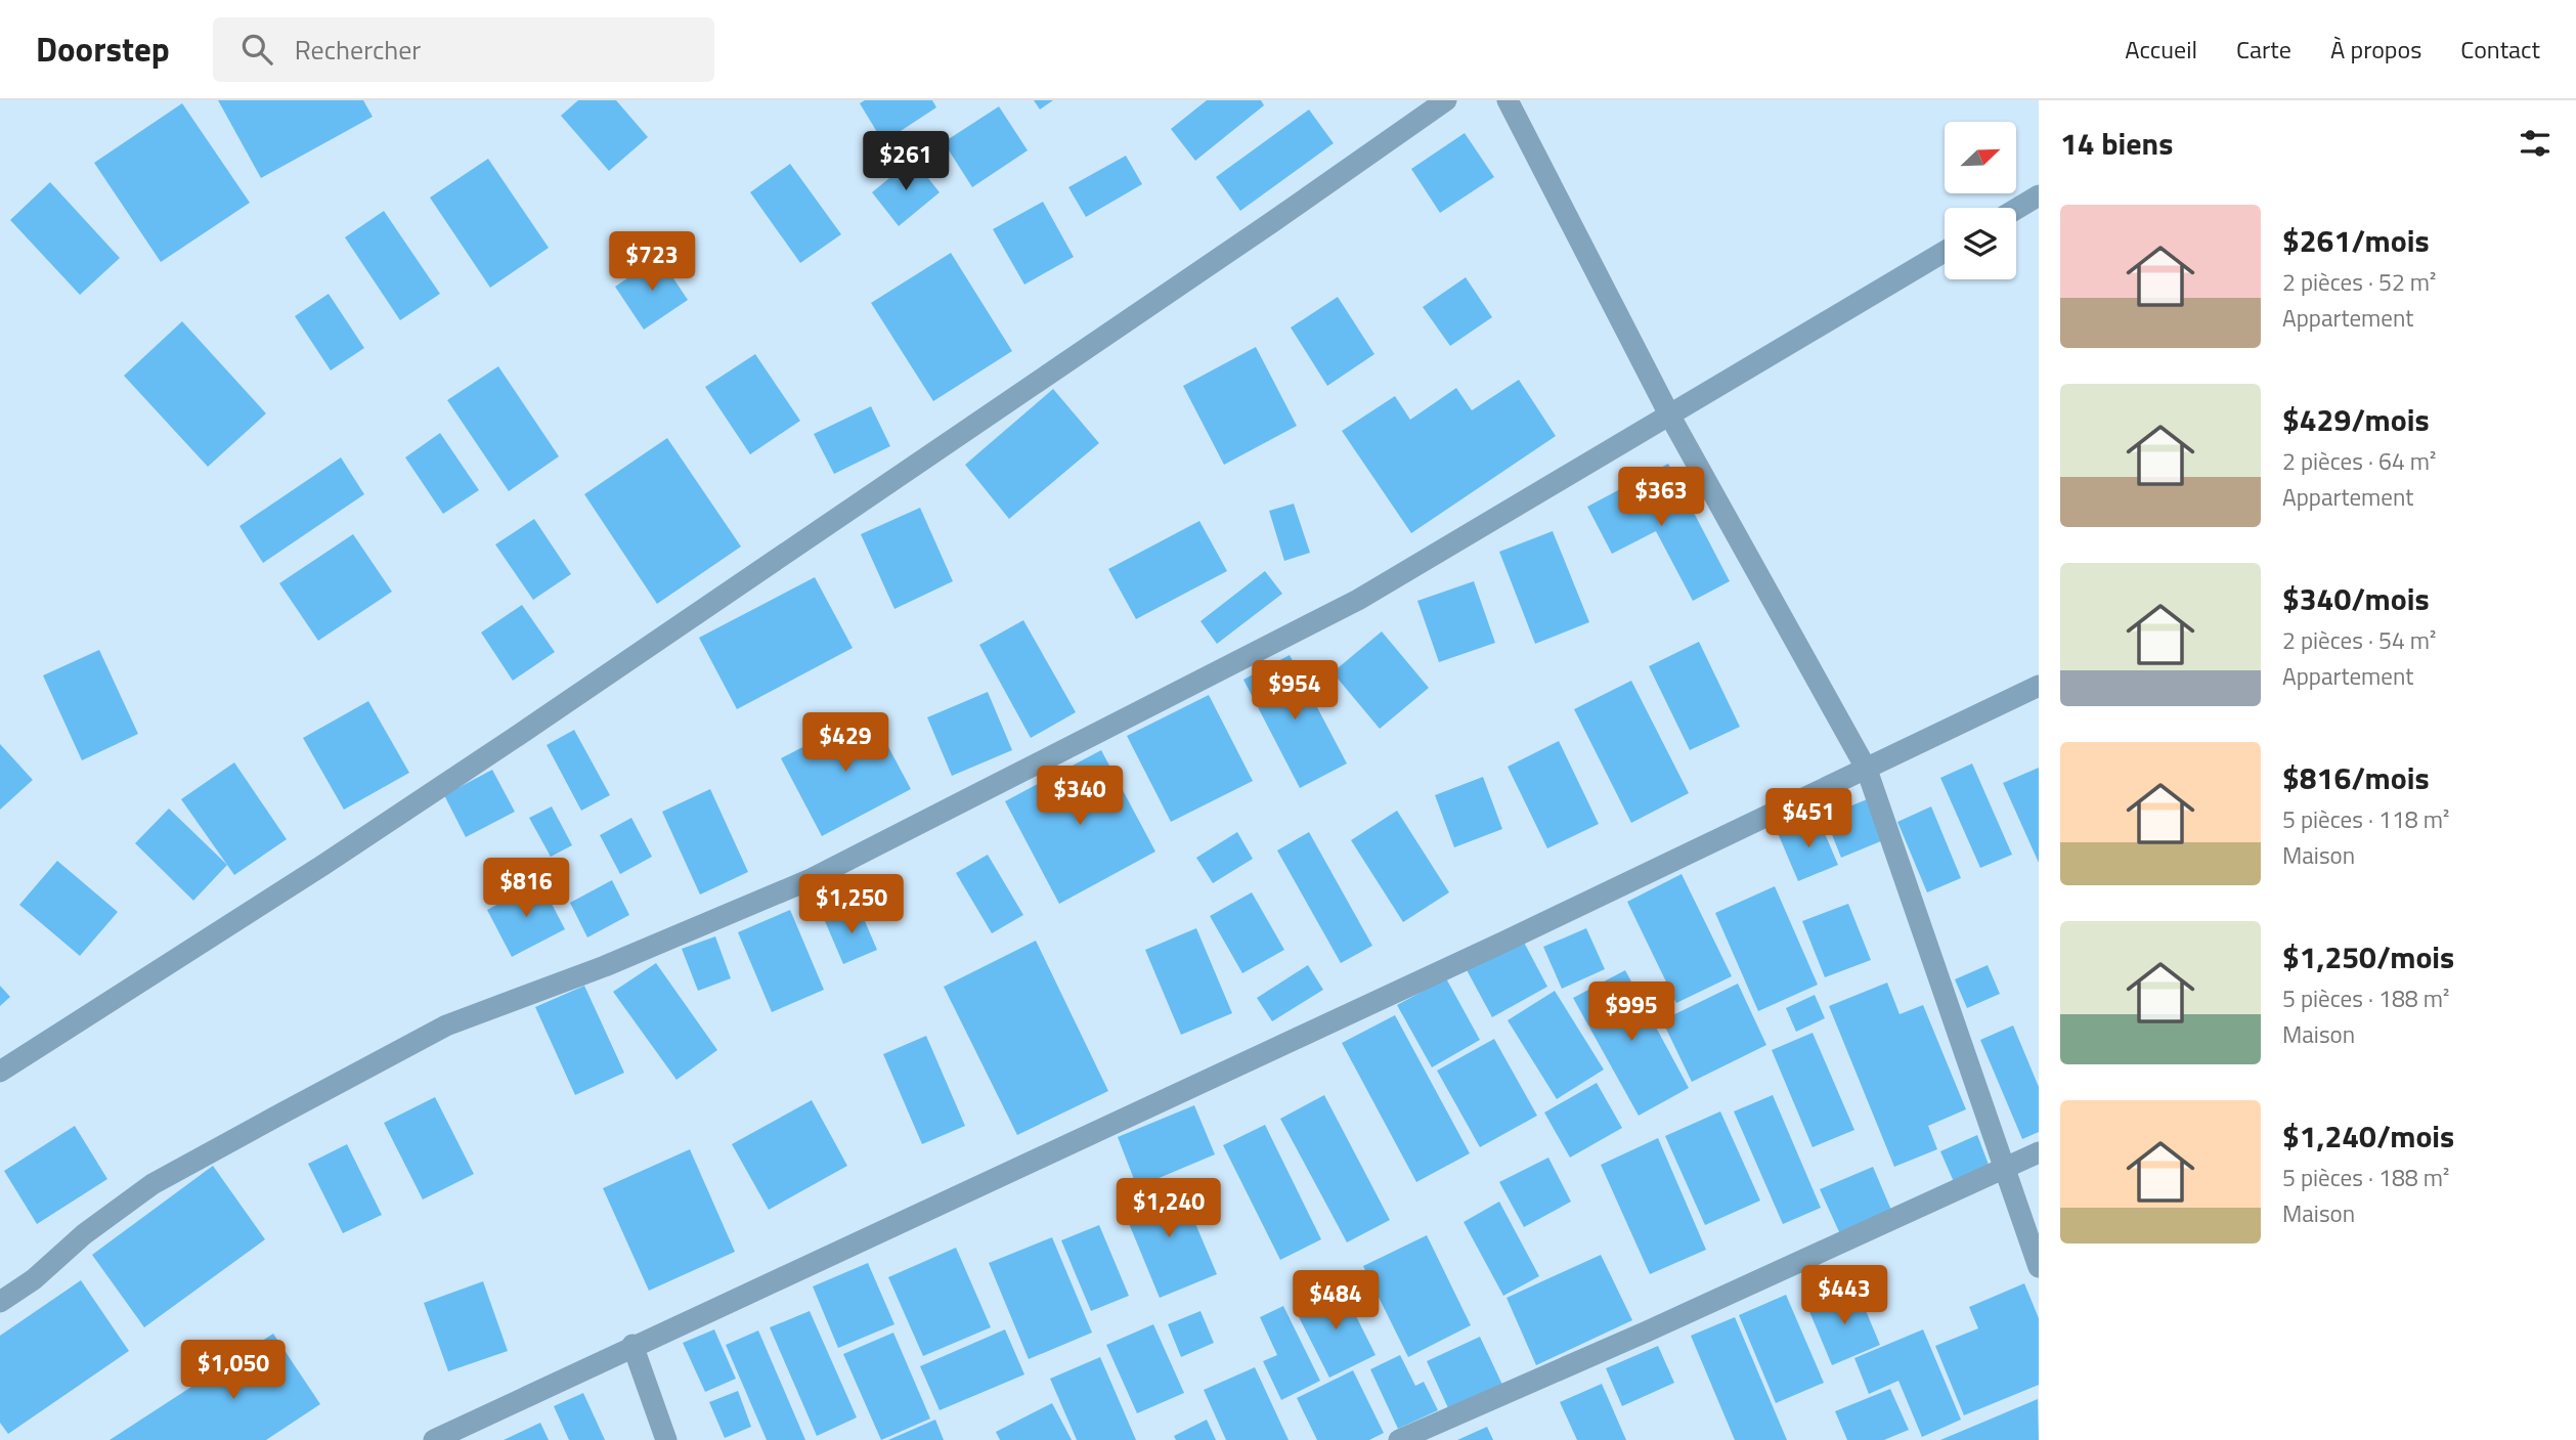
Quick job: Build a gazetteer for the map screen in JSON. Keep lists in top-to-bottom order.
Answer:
{
  "north": "top right",
  "page": {
    "header": "Doorstep",
    "search": "Rechercher",
    "nav": [
      "Accueil",
      "Carte",
      "À propos",
      "Contact"
    ],
    "heading": "14 biens",
    "price": [
      "$261",
      "$723",
      "$363",
      "$954",
      "$429",
      "$340",
      "$451",
      "$816",
      "$1,250",
      "$995",
      "$1,240",
      "$443",
      "$484",
      "$1,050"
    ],
    "list": [
      {
        "name": "$261/mois",
        "note": "2 pièces · 52 m² · Appartement"
      },
      {
        "name": "$429/mois",
        "note": "2 pièces · 64 m² · Appartement"
      },
      {
        "name": "$340/mois",
        "note": "2 pièces · 54 m² · Appartement"
      },
      {
        "name": "$816/mois",
        "note": "5 pièces · 118 m² · Maison"
      },
      {
        "name": "$1,250/mois",
        "note": "5 pièces · 188 m² · Maison"
      },
      {
        "name": "$1,240/mois",
        "note": "5 pièces · 188 m² · Maison"
      }
    ]
  }
}
